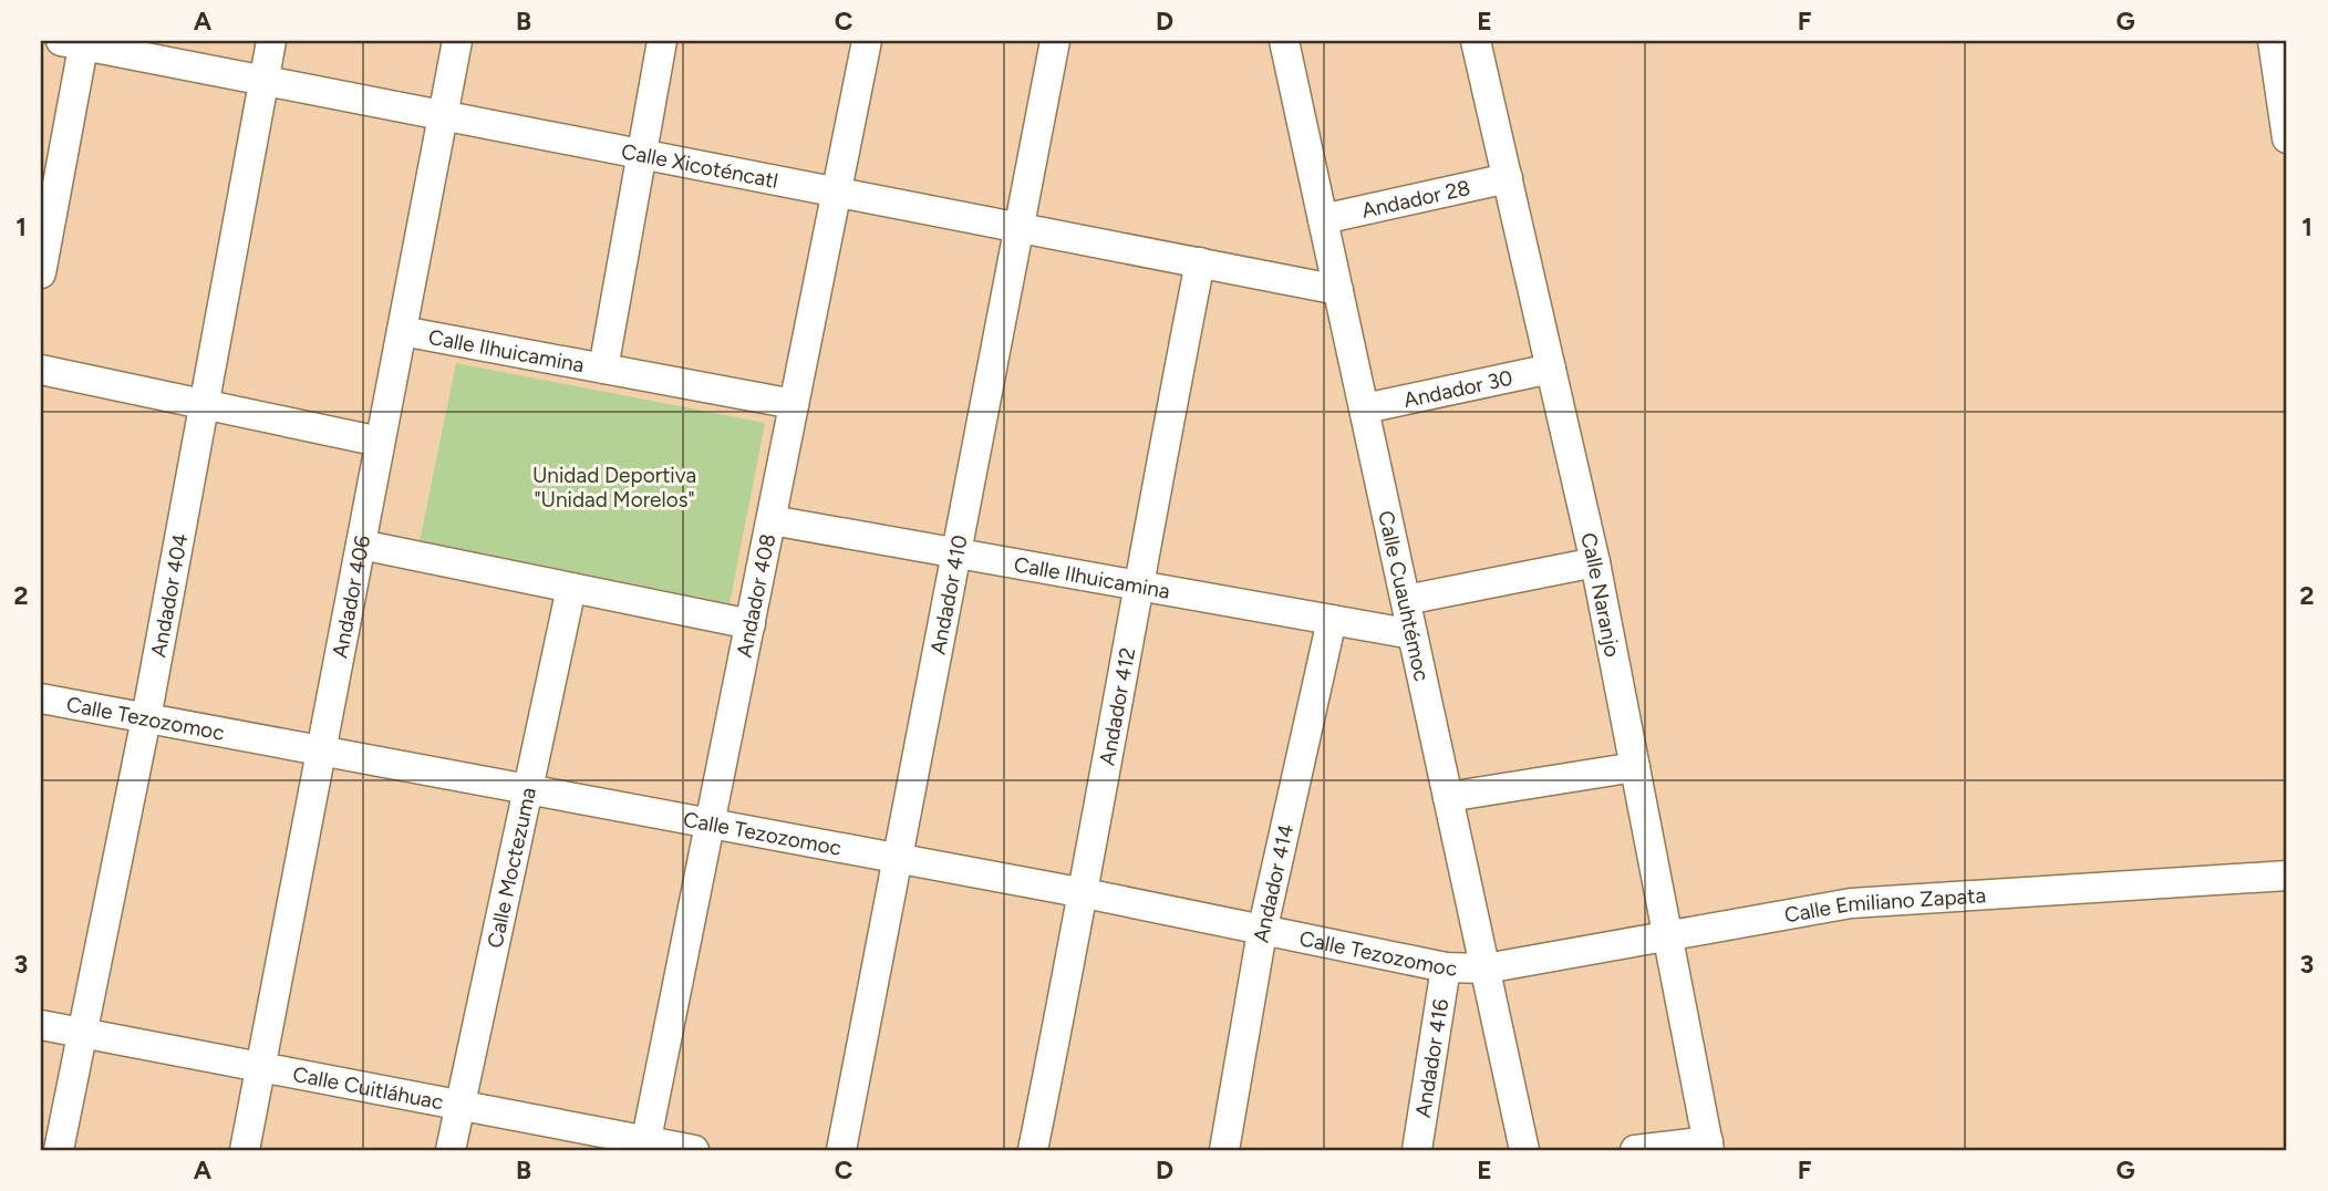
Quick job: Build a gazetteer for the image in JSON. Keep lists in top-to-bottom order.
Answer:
{
  "streets": {
    "street": [
      "Calle Xicoténcatl",
      "Andador 28",
      "Calle Ilhuicamina",
      "Andador 30",
      "Calle Naranjo",
      "Andador 404",
      "Andador 406",
      "Andador 408",
      "Andador 410",
      "Calle Cuauhtémoc",
      "Andador 412",
      "Calle Tezozomoc",
      "Calle Moctezuma",
      "Andador 414",
      "Calle Emiliano Zapata",
      "Andador 416",
      "Calle Cuitláhuac"
    ]
  },
  "crossings": [
    ["Calle Xicoténcatl", "Andador 404"],
    ["Calle Xicoténcatl", "Andador 406"],
    ["Calle Xicoténcatl", "Andador 408"],
    ["Calle Xicoténcatl", "Andador 410"],
    ["Calle Xicoténcatl", "Calle Cuauhtémoc"],
    ["Calle Xicoténcatl", "Andador 412"],
    ["Andador 28", "Calle Naranjo"],
    ["Andador 28", "Calle Cuauhtémoc"],
    ["Calle Ilhuicamina", "Andador 406"],
    ["Calle Ilhuicamina", "Andador 408"],
    ["Calle Ilhuicamina", "Andador 410"],
    ["Calle Ilhuicamina", "Calle Cuauhtémoc"],
    ["Calle Ilhuicamina", "Andador 412"],
    ["Calle Ilhuicamina", "Andador 414"],
    ["Andador 30", "Calle Naranjo"],
    ["Andador 30", "Calle Cuauhtémoc"],
    ["Calle Naranjo", "Calle Emiliano Zapata"],
    ["Andador 404", "Calle Tezozomoc"],
    ["Andador 404", "Calle Cuitláhuac"],
    ["Andador 406", "Calle Tezozomoc"],
    ["Andador 406", "Calle Cuitláhuac"],
    ["Andador 408", "Calle Tezozomoc"],
    ["Andador 408", "Calle Cuitláhuac"],
    ["Andador 410", "Calle Tezozomoc"],
    ["Calle Cuauhtémoc", "Calle Tezozomoc"],
    ["Calle Cuauhtémoc", "Calle Emiliano Zapata"],
    ["Andador 412", "Calle Tezozomoc"],
    ["Calle Tezozomoc", "Calle Moctezuma"],
    ["Calle Tezozomoc", "Andador 414"],
    ["Calle Tezozomoc", "Calle Emiliano Zapata"],
    ["Calle Tezozomoc", "Andador 416"],
    ["Calle Moctezuma", "Calle Cuitláhuac"]
  ],
  "parks": ["Unidad Deportiva \"Unidad Morelos\""],
  "grid": {
    "columns": [
      "A",
      "B",
      "C",
      "D",
      "E",
      "F",
      "G"
    ],
    "rows": ["1", "2", "3"]
  }
}
